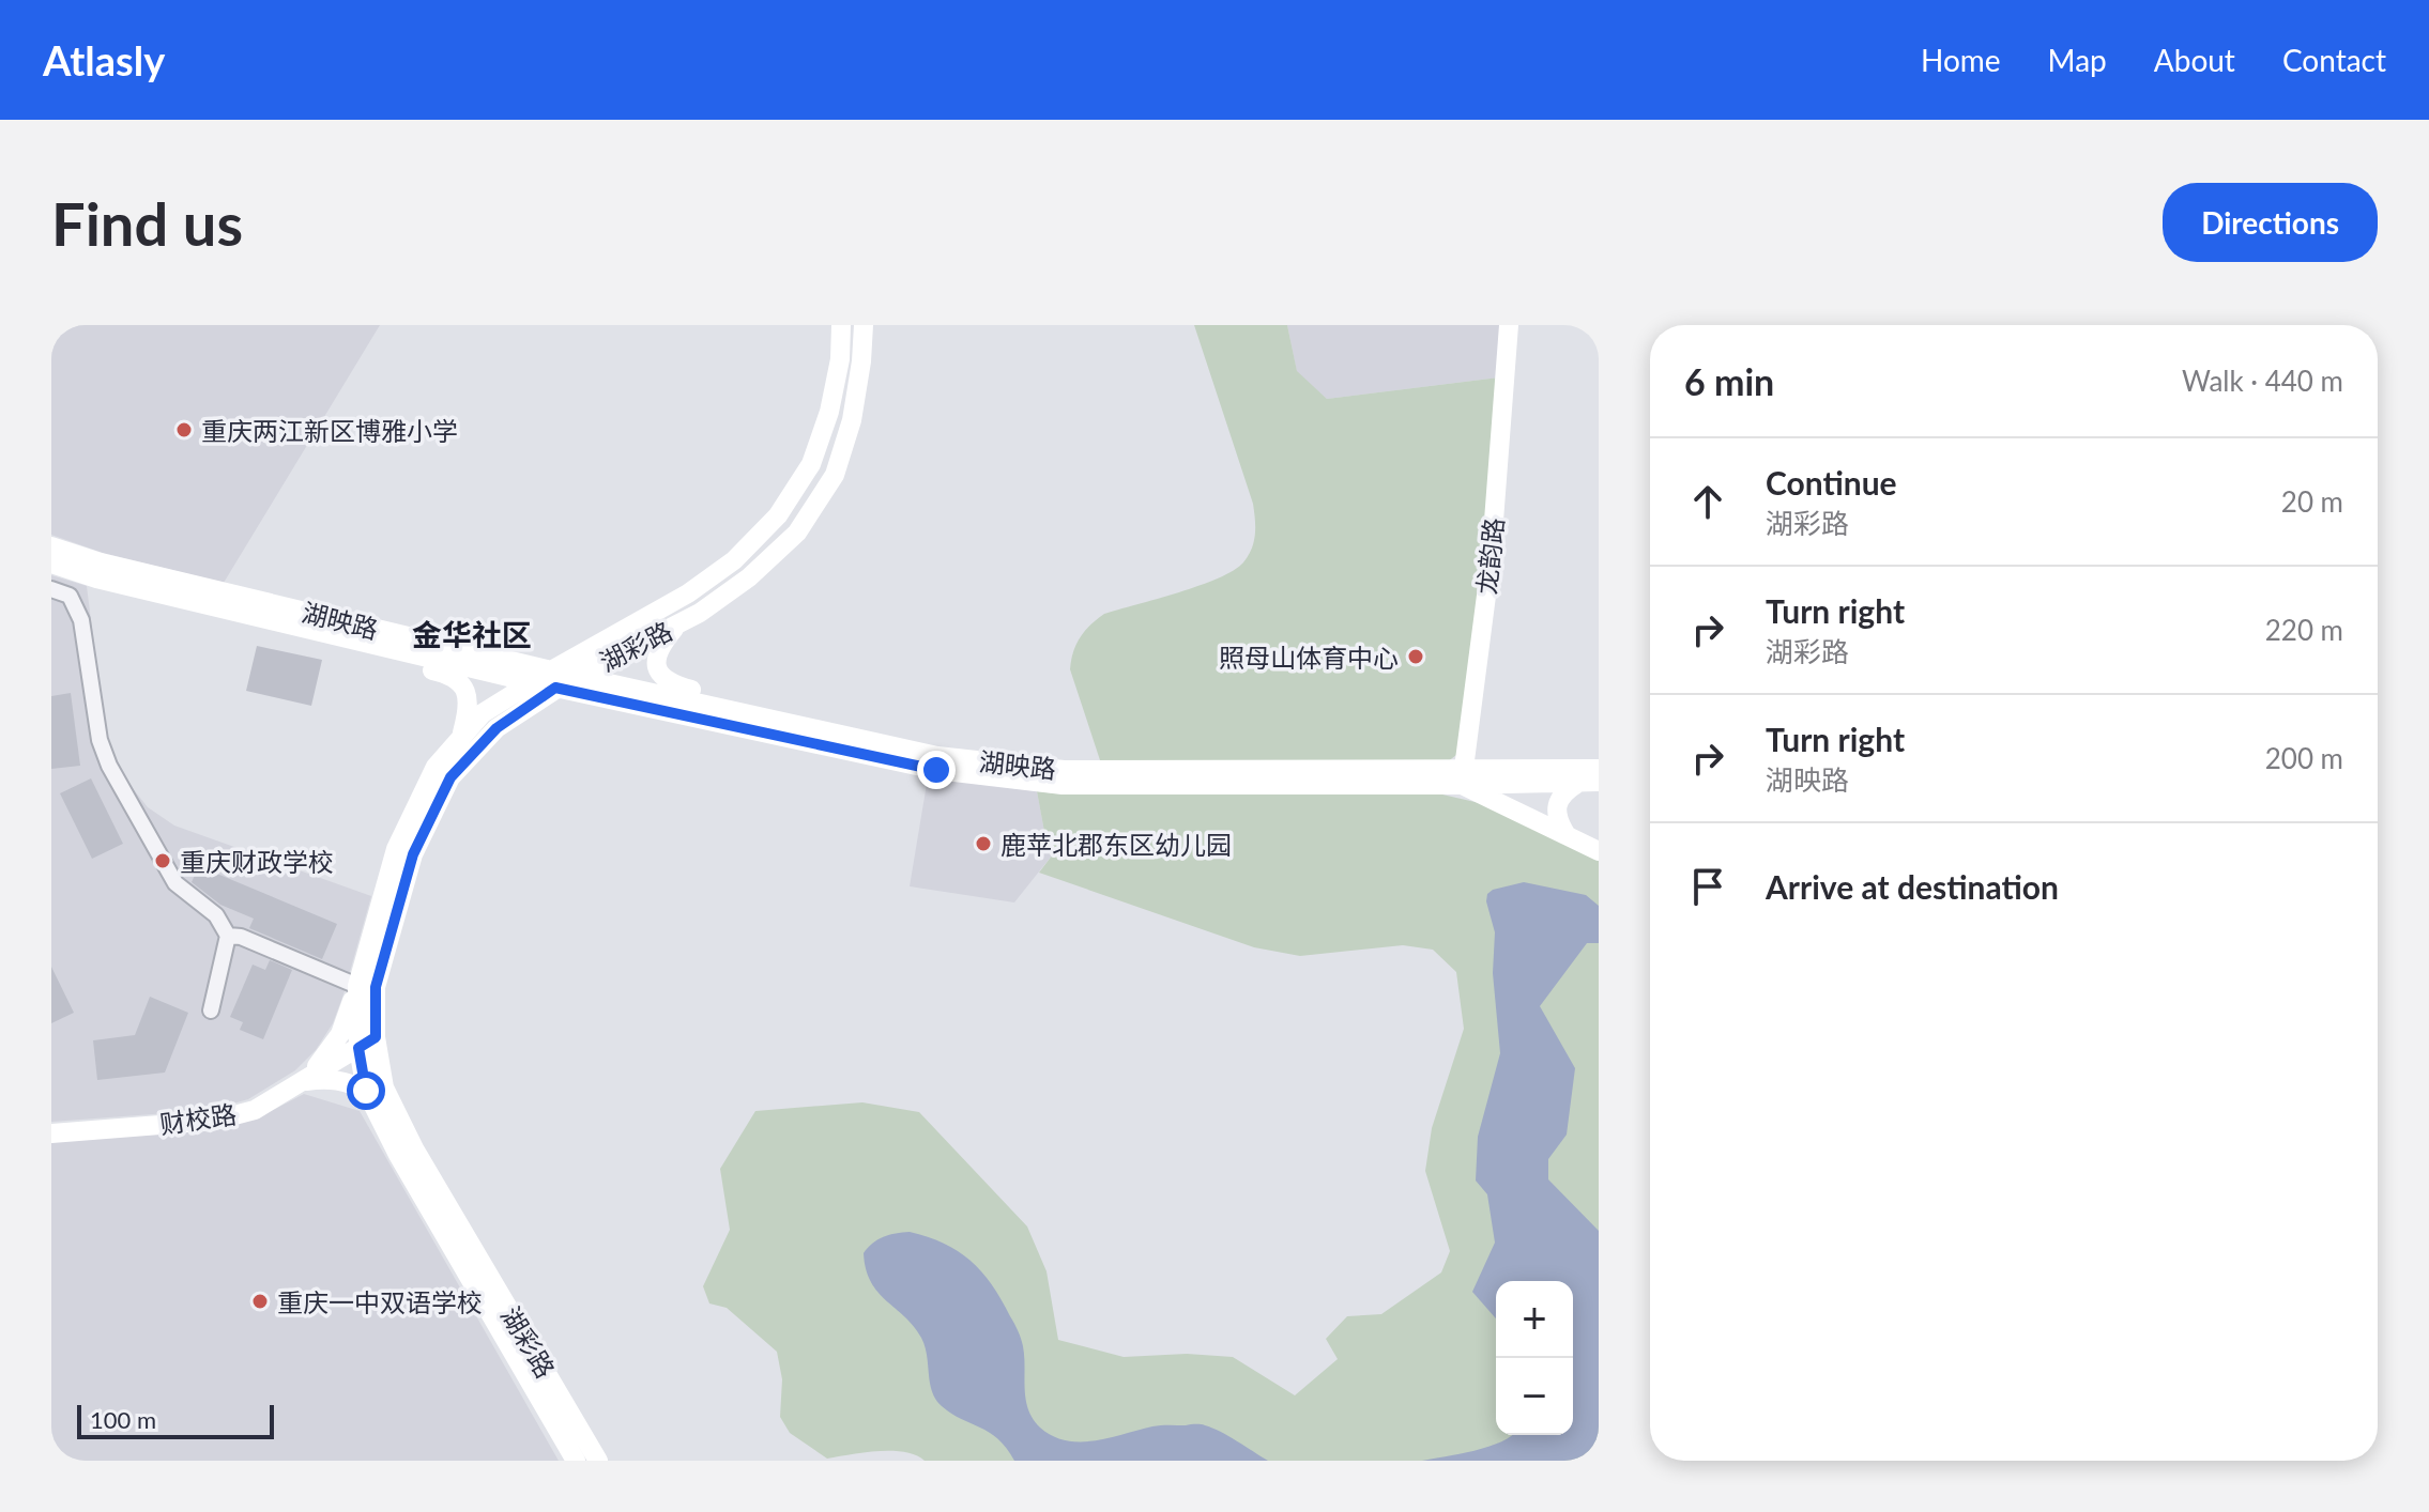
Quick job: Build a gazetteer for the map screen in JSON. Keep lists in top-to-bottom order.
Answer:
{
  "streets": {
    "main road": [
      "龙韵路",
      "湖映路",
      "湖彩路",
      "财校路"
    ]
  },
  "crossings": [
    ["龙韵路", "湖映路"],
    ["湖映路", "湖彩路"],
    ["湖彩路", "财校路"]
  ],
  "districts": ["金华社区"],
  "places": [
    "重庆两江新区博雅小学",
    "照母山体育中心",
    "鹿苹北郡东区幼儿园",
    "重庆财政学校",
    "重庆一中双语学校"
  ],
  "scale_bar": "100 m",
  "page": {
    "header": "Atlasly",
    "nav": [
      "Home",
      "Map",
      "About",
      "Contact"
    ],
    "buttons": "Directions",
    "title": "Find us",
    "heading": ["6 min", "Walk · 440 m"],
    "list": [
      ["Continue", "湖彩路", "20 m"],
      ["Turn right", "湖彩路", "220 m"],
      ["Turn right", "湖映路", "200 m"],
      "Arrive at destination"
    ],
    "map_buttons": ["+", "−"],
    "scale": "100 m"
  }
}
